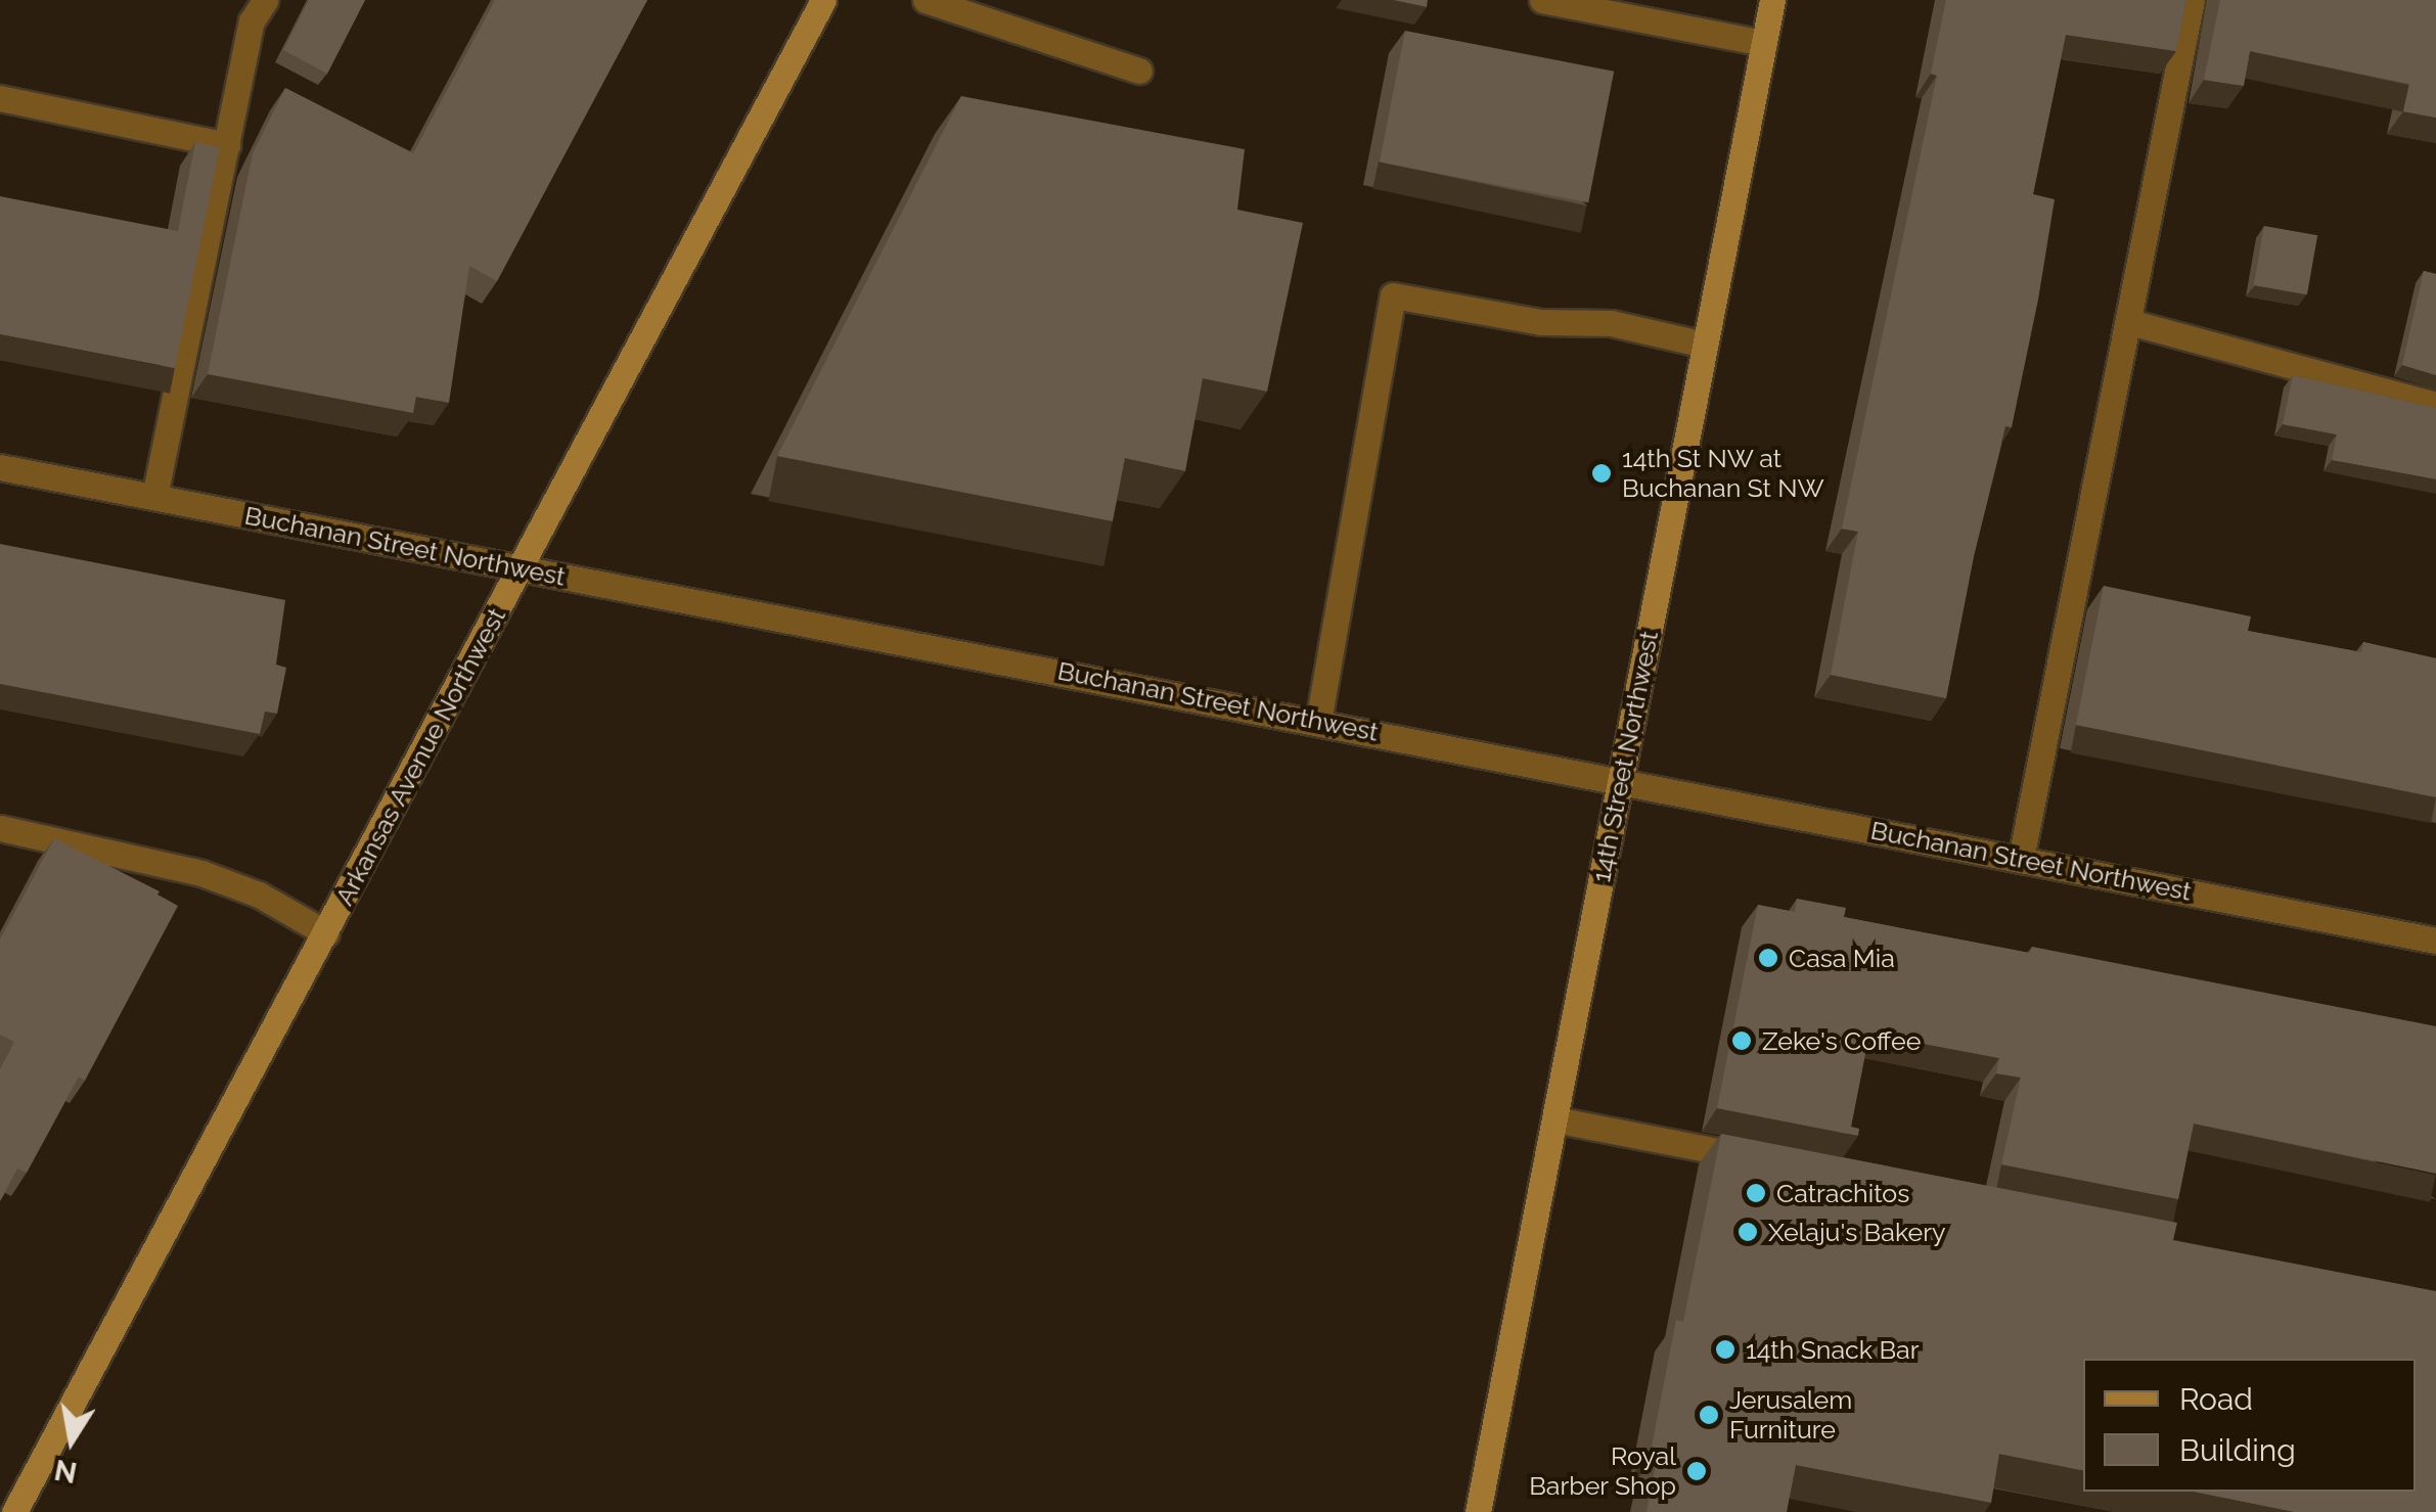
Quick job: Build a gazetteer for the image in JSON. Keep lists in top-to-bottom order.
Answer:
{
  "streets": {
    "main road": ["Arkansas Avenue Northwest", "14th Street Northwest"],
    "street": ["Buchanan Street Northwest"]
  },
  "crossings": [
    ["Buchanan Street Northwest", "Arkansas Avenue Northwest"],
    ["Buchanan Street Northwest", "14th Street Northwest"]
  ],
  "places": [
    "14th St NW at Buchanan St NW",
    "Casa Mia",
    "Zeke's Coffee",
    "Catrachitos",
    "Xelaju's Bakery",
    "14th Snack Bar",
    "Jerusalem Furniture",
    "Royal Barber Shop"
  ],
  "legend": ["Road", "Building"],
  "north": "bottom"
}
